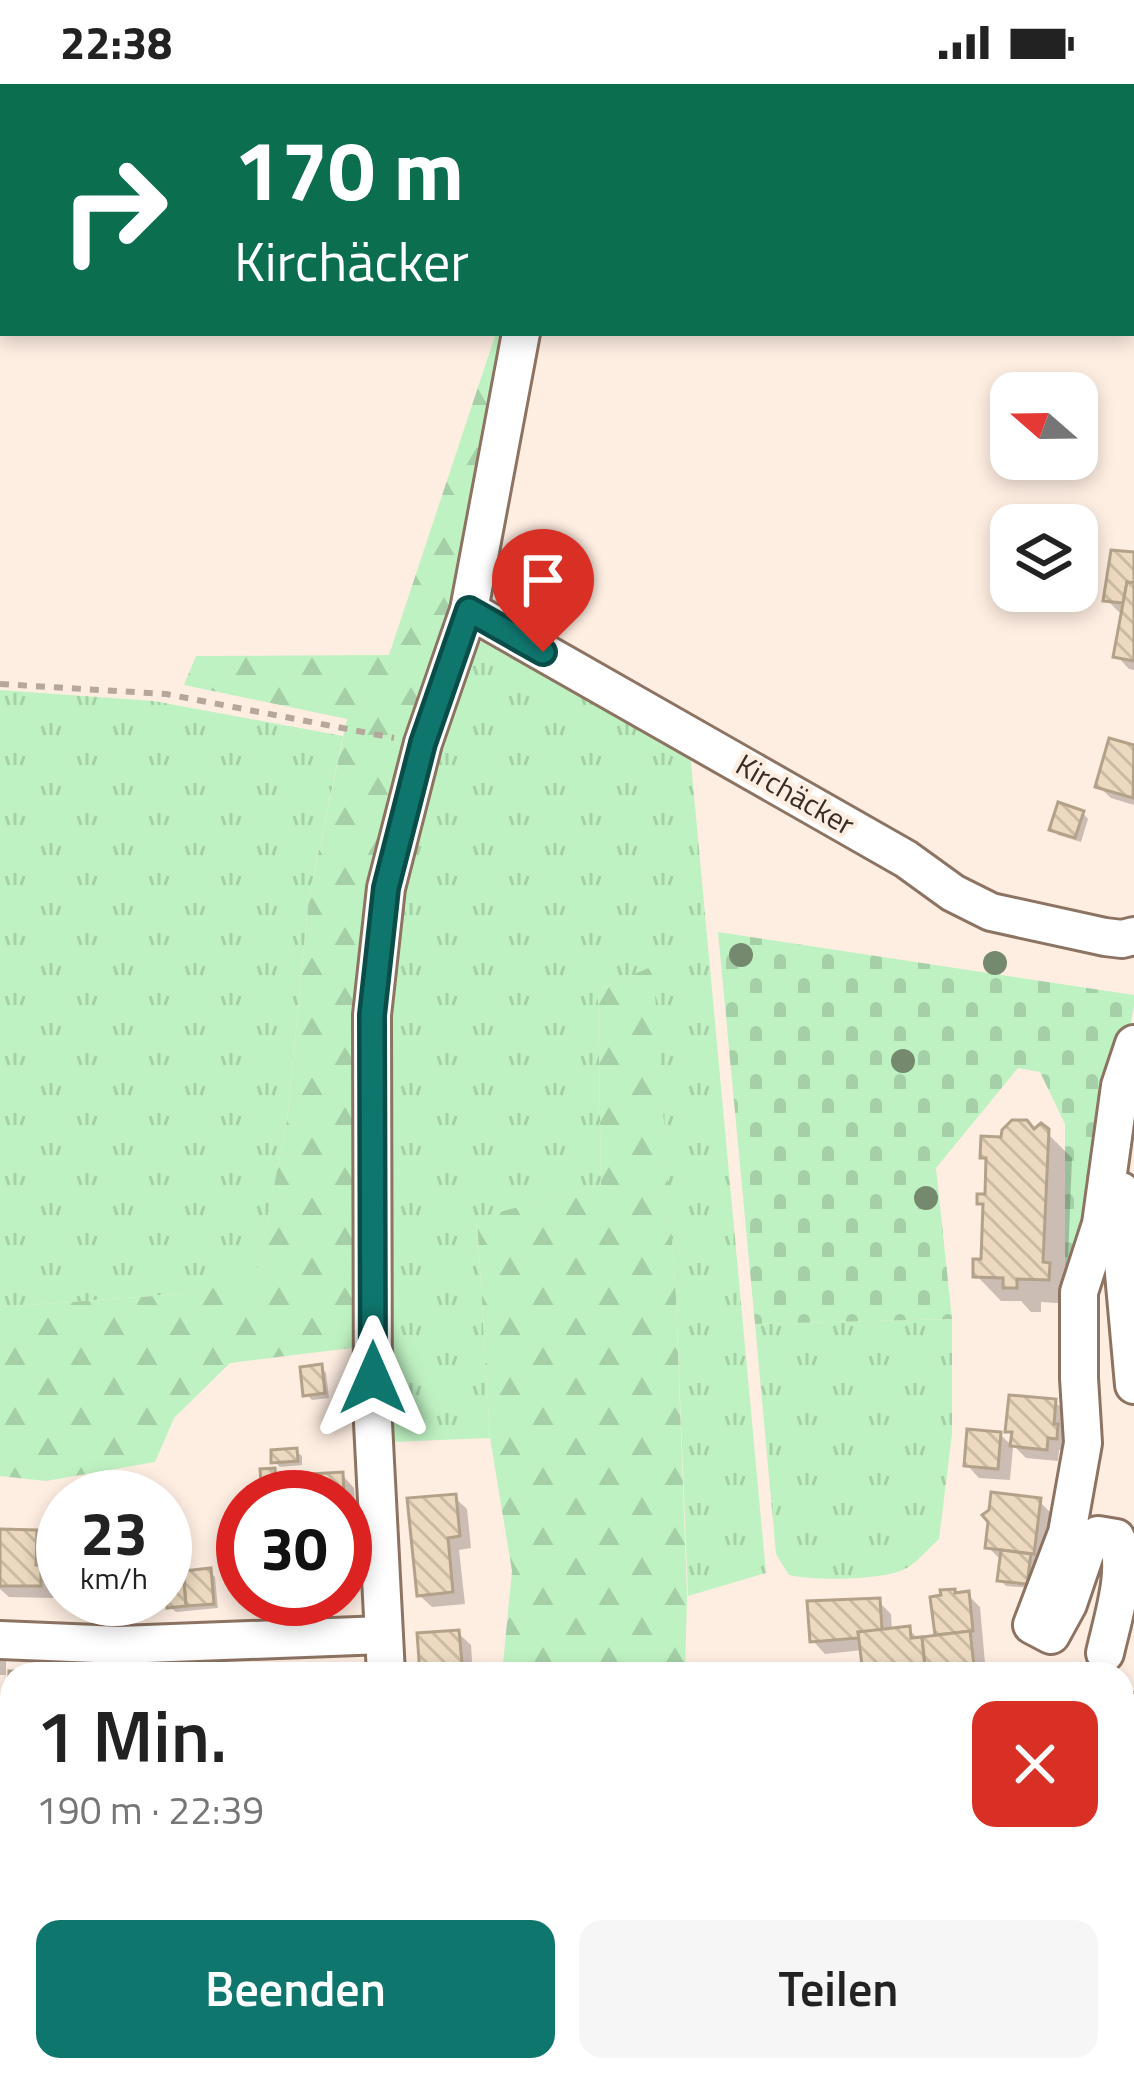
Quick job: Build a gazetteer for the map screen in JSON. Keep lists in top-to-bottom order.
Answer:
{
  "streets": {
    "street": ["Kirchäcker"]
  },
  "north": "left",
  "page": {
    "status": "22:38",
    "turn": ["170 m", "Kirchäcker"],
    "speed": "23 km/h",
    "limit": "30",
    "heading": ["1 Min.", "190 m · 22:39"],
    "buttons": ["Beenden", "Teilen"]
  }
}
